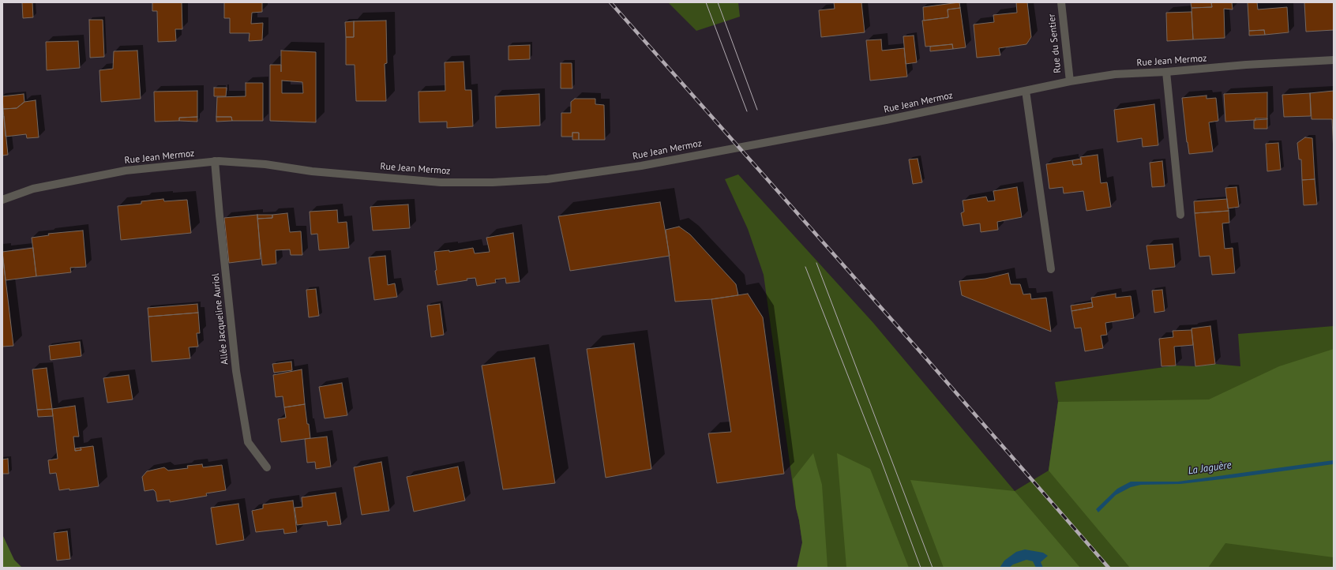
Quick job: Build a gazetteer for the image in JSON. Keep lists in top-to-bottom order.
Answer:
{
  "streets": {
    "street": ["Rue du Sentier", "Rue Jean Mermoz", "Allée Jacqueline Auriol"]
  },
  "crossings": [
    ["Rue du Sentier", "Rue Jean Mermoz"],
    ["Rue Jean Mermoz", "Allée Jacqueline Auriol"]
  ],
  "water": ["La Jaguère"]
}
